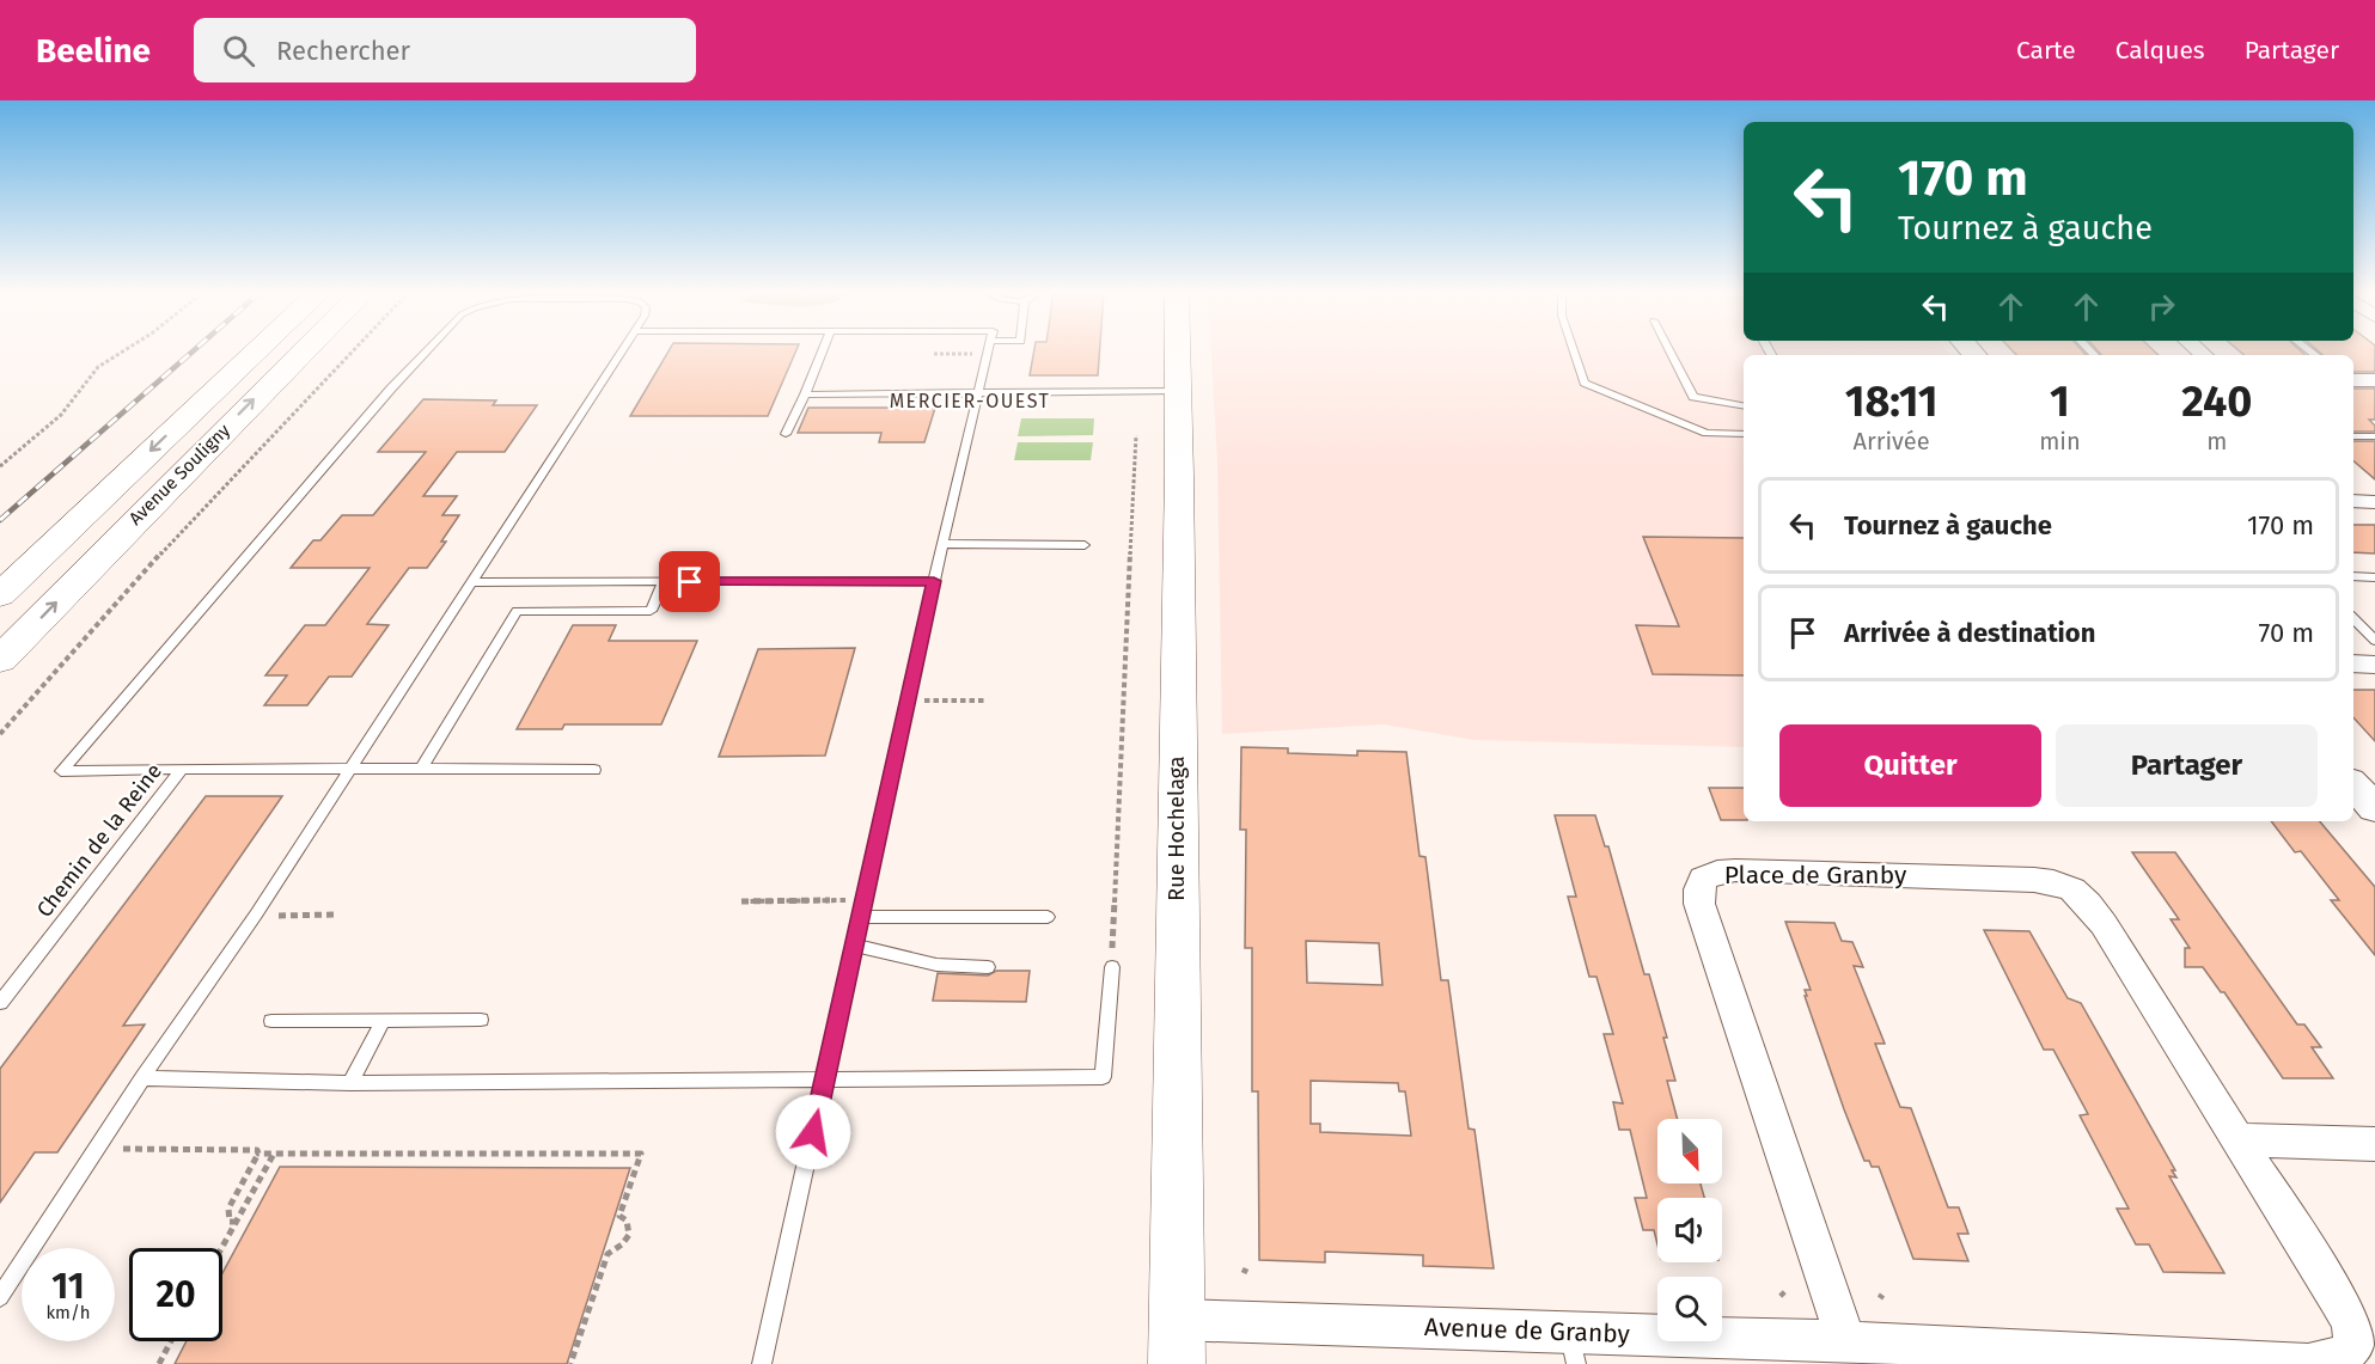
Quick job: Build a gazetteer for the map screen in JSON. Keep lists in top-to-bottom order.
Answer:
{
  "streets": {
    "highway": ["Avenue Souligny"],
    "main road": ["Rue Hochelaga"],
    "street": ["Place de Granby", "Avenue de Granby"],
    "lane": ["Chemin de la Reine"]
  },
  "crossings": [
    ["Rue Hochelaga", "Avenue de Granby"],
    ["Place de Granby", "Avenue de Granby"]
  ],
  "districts": ["MERCIER-OUEST"],
  "north": "bottom right",
  "page": {
    "header": "Beeline",
    "search": "Rechercher",
    "nav": ["Carte", "Calques", "Partager"],
    "turn": ["170 m", "Tournez à gauche"],
    "eta": [
      "18:11",
      "Arrivée",
      "1",
      "min",
      "240",
      "m"
    ],
    "list": [
      {
        "name": "Tournez à gauche",
        "value": "170 m"
      },
      {
        "name": "Arrivée à destination",
        "value": "70 m"
      }
    ],
    "buttons": ["Quitter", "Partager"],
    "speed": "11 km/h",
    "limit": "20"
  }
}
